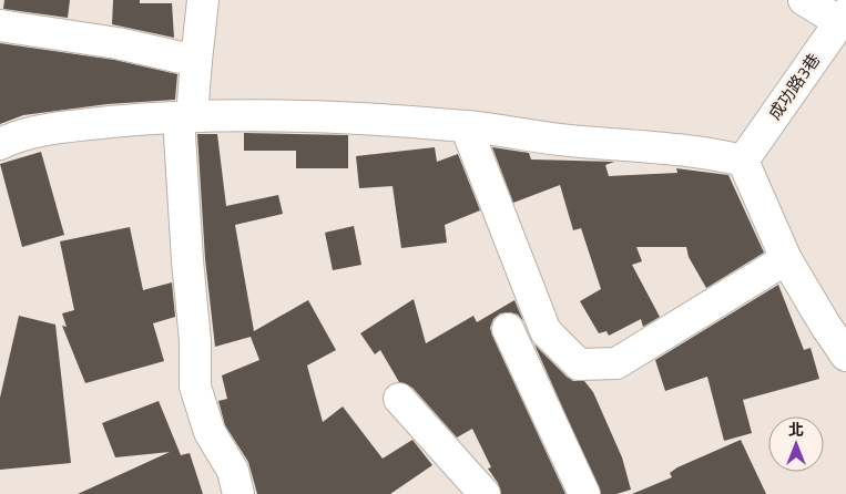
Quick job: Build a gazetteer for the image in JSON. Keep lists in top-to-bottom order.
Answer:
{
  "streets": {
    "street": ["成功路3巷"]
  },
  "north": "top"
}
